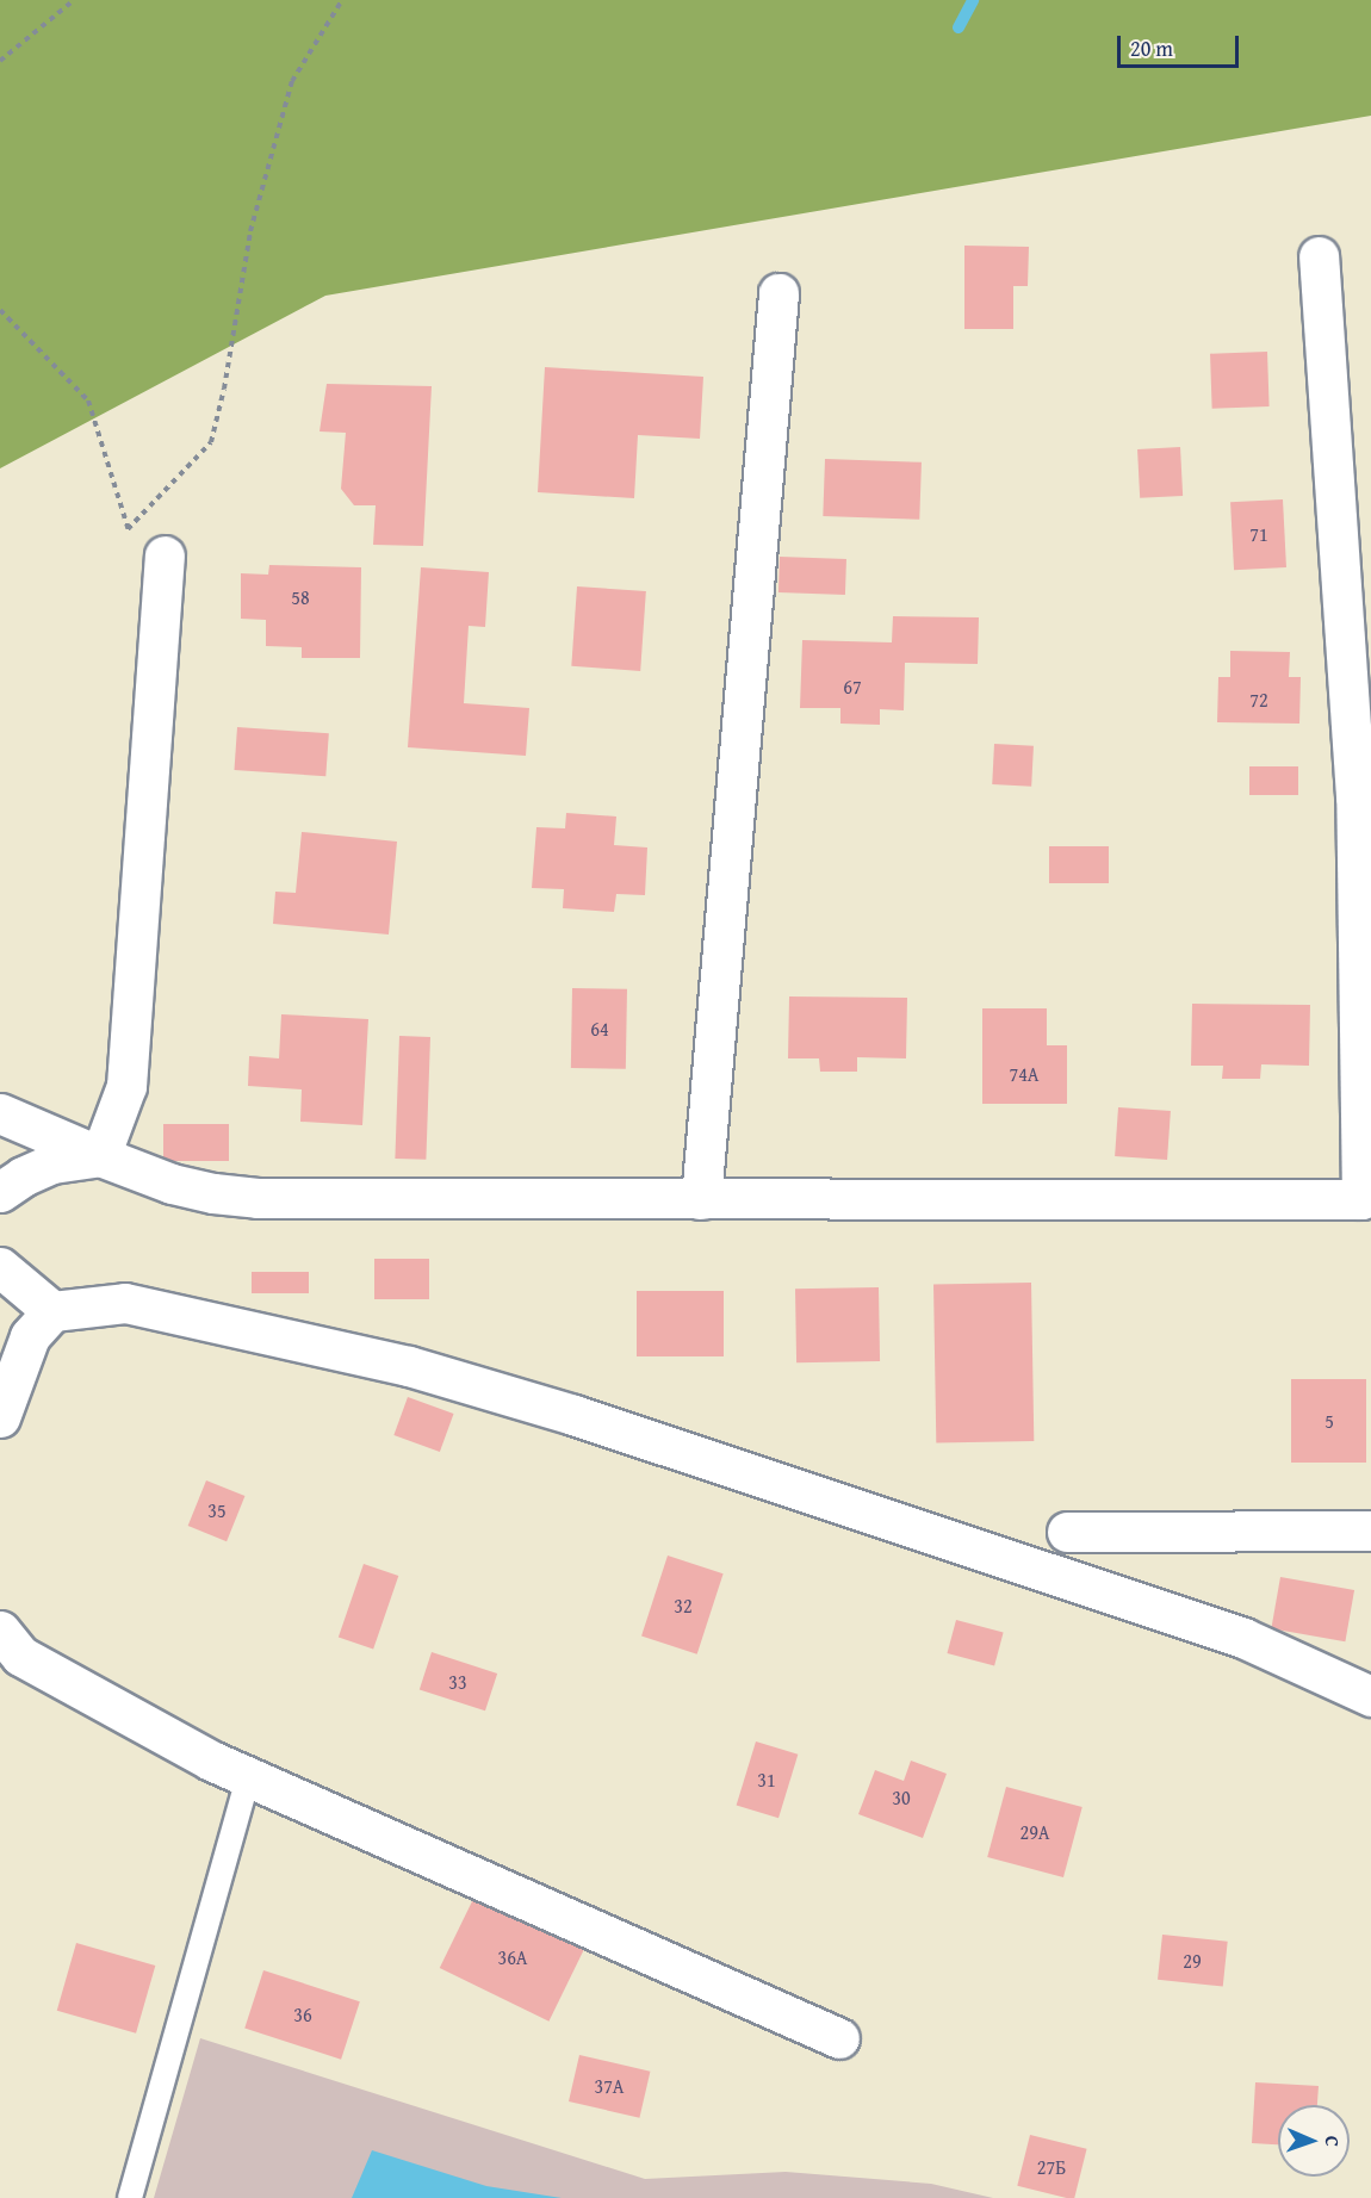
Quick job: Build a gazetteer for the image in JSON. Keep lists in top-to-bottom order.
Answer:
{
  "house_numbers": [
    "71",
    "58",
    "67",
    "72",
    "64",
    "74А",
    "5",
    "35",
    "32",
    "33",
    "31",
    "30",
    "29А",
    "36А",
    "29",
    "36",
    "37А",
    "27Б"
  ],
  "scale_bar": "20 m",
  "north": "right"
}
